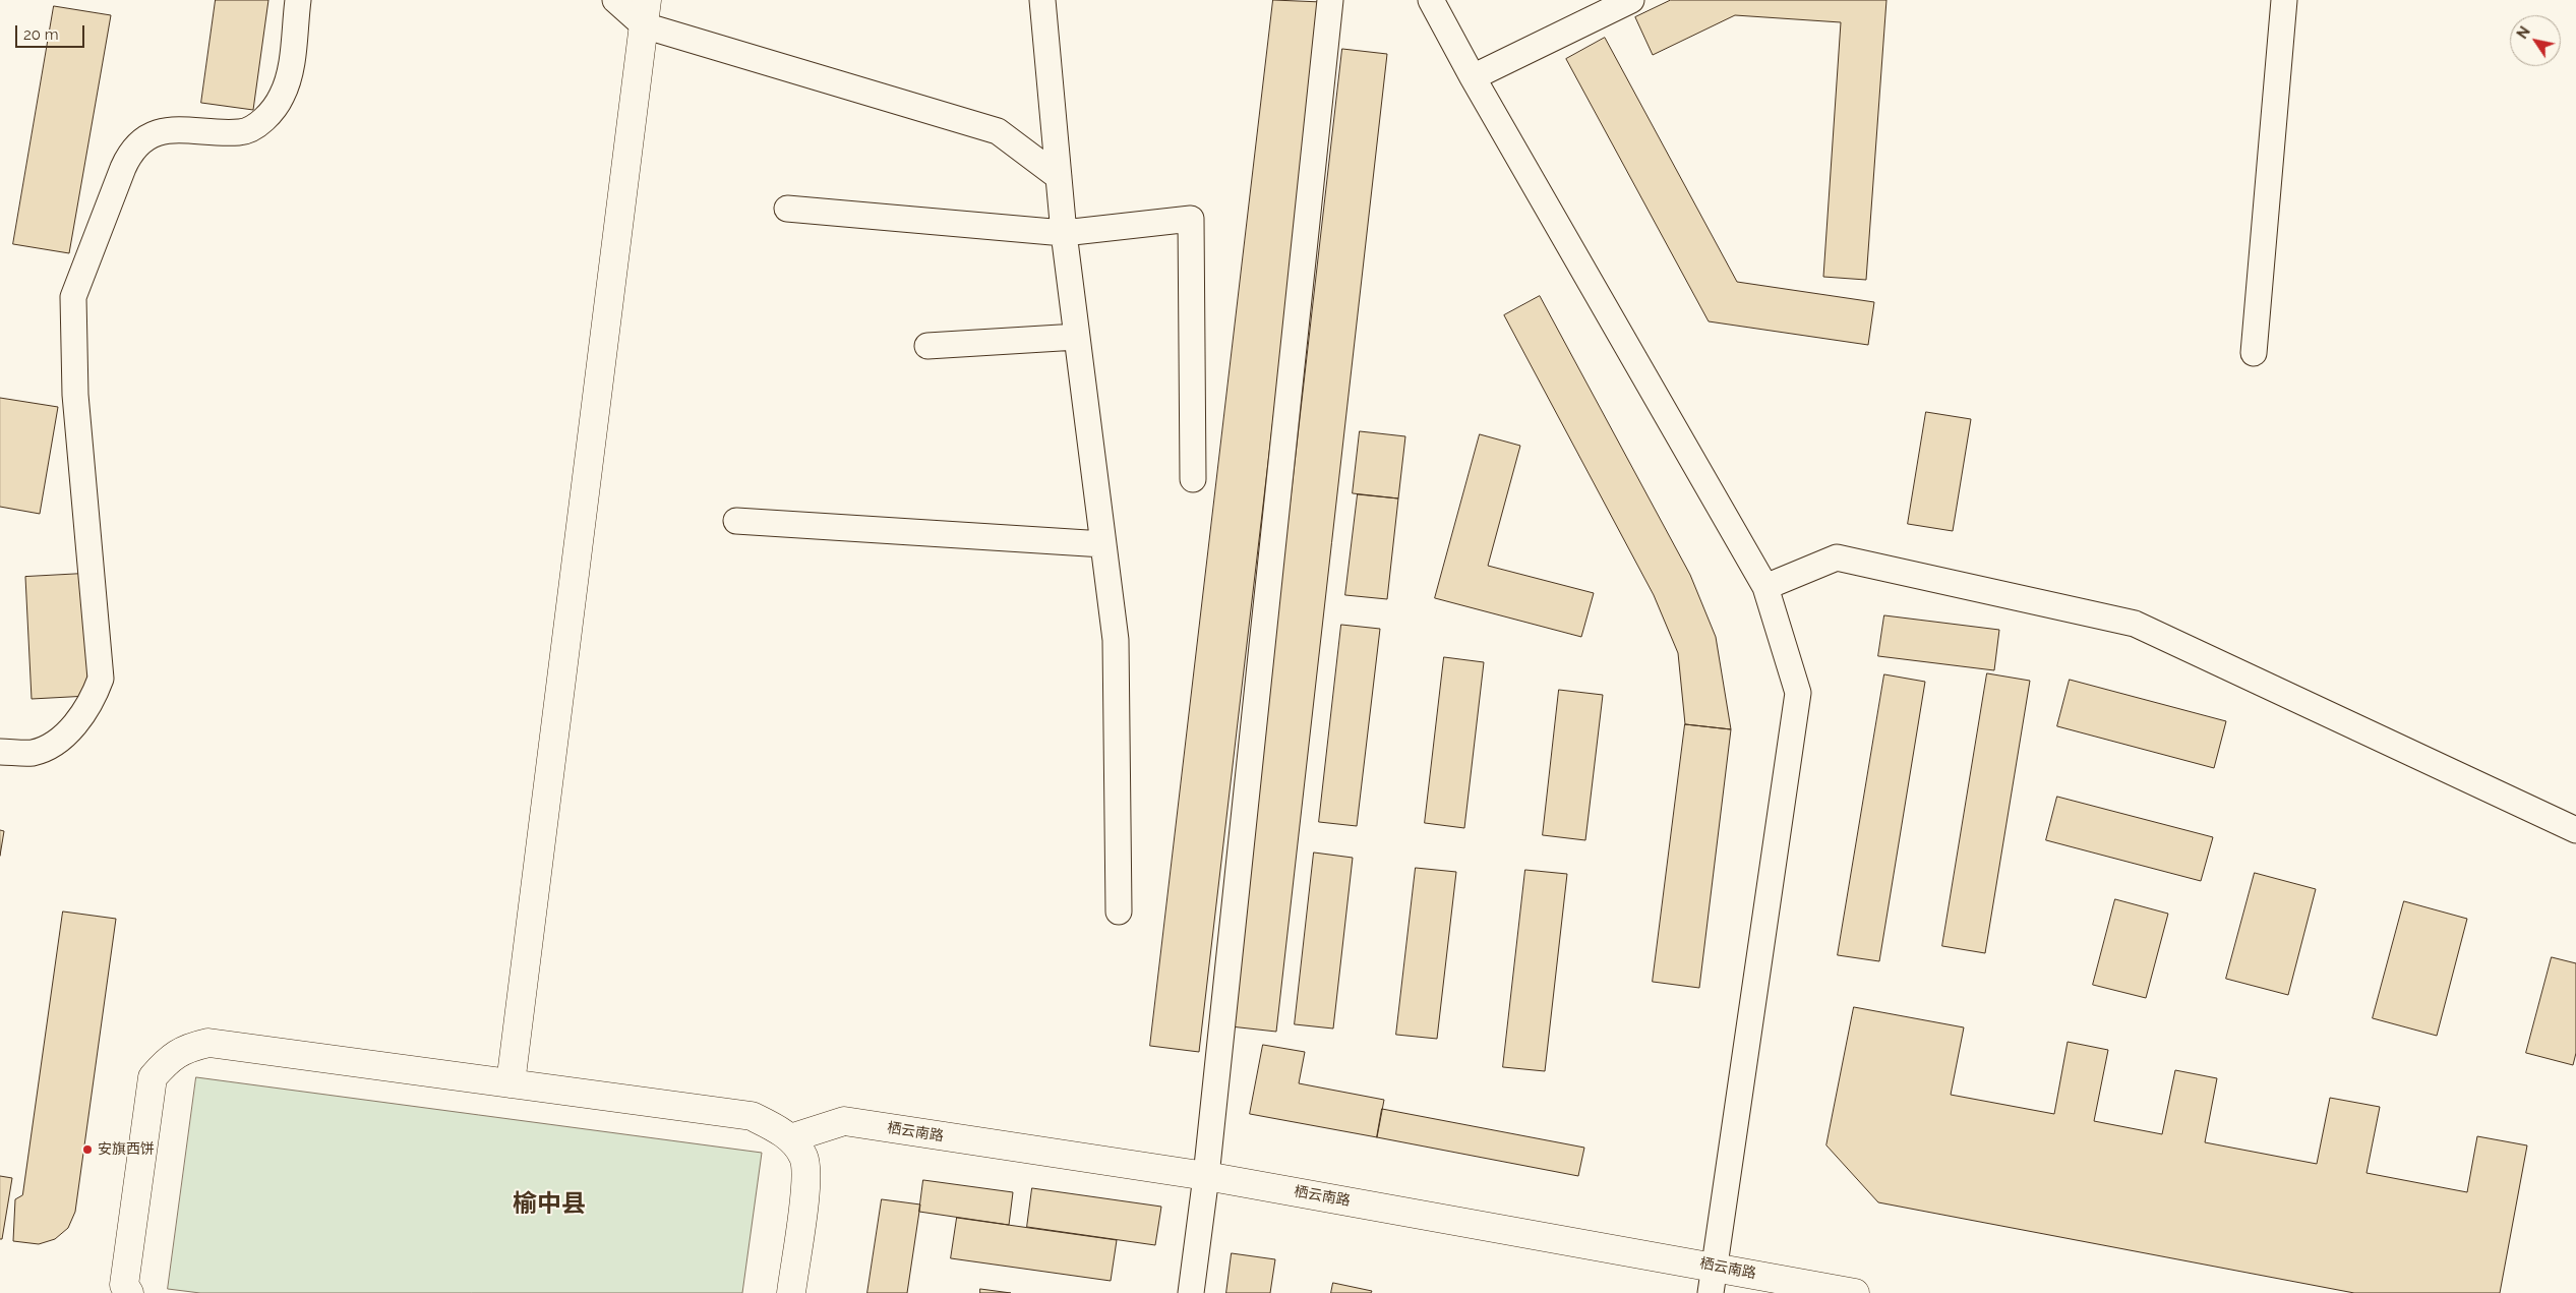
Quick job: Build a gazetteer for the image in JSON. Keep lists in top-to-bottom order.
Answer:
{
  "streets": {
    "main road": ["栖云南路"]
  },
  "districts": ["榆中县"],
  "places": ["安旗西饼"],
  "scale_bar": "20 m",
  "north": "top left"
}
